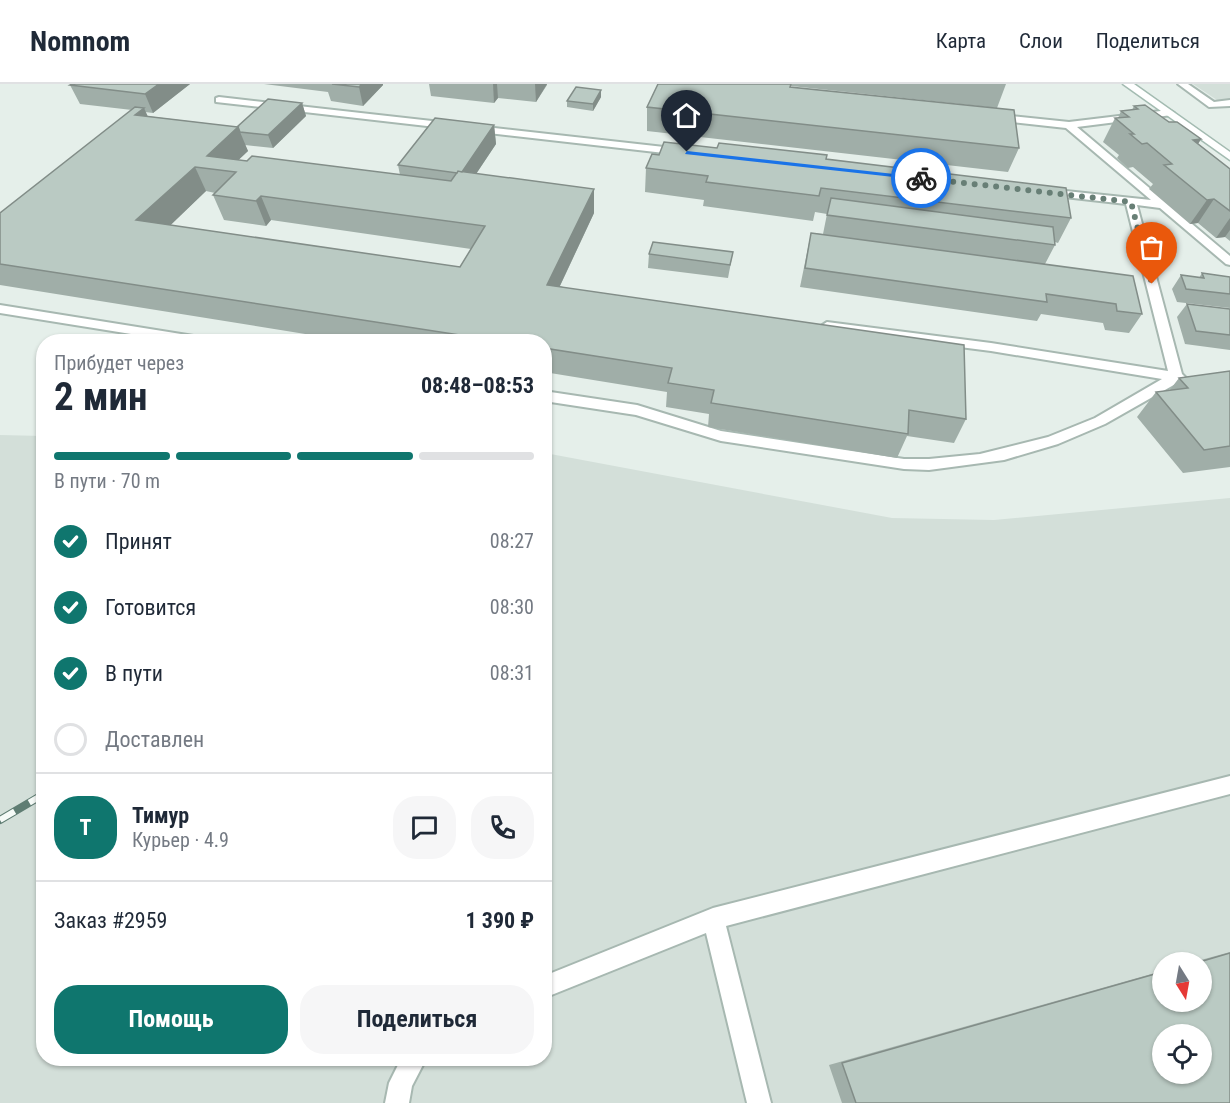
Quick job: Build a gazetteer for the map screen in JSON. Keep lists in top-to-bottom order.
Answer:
{
  "north": "bottom",
  "page": {
    "header": "Nomnom",
    "nav": ["Карта", "Слои", "Поделиться"],
    "heading": ["2 мин", "Прибудет через", "08:48–08:53"],
    "panel": [
      "Тимур",
      "Курьер · 4.9",
      "Заказ #2959",
      "1 390 ₽"
    ],
    "bar": "В пути · 70 m",
    "list": [
      ["Принят", "08:27"],
      ["Готовится", "08:30"],
      ["В пути", "08:31"],
      "Доставлен"
    ],
    "round": "Т",
    "buttons": ["Помощь", "Поделиться"]
  }
}
